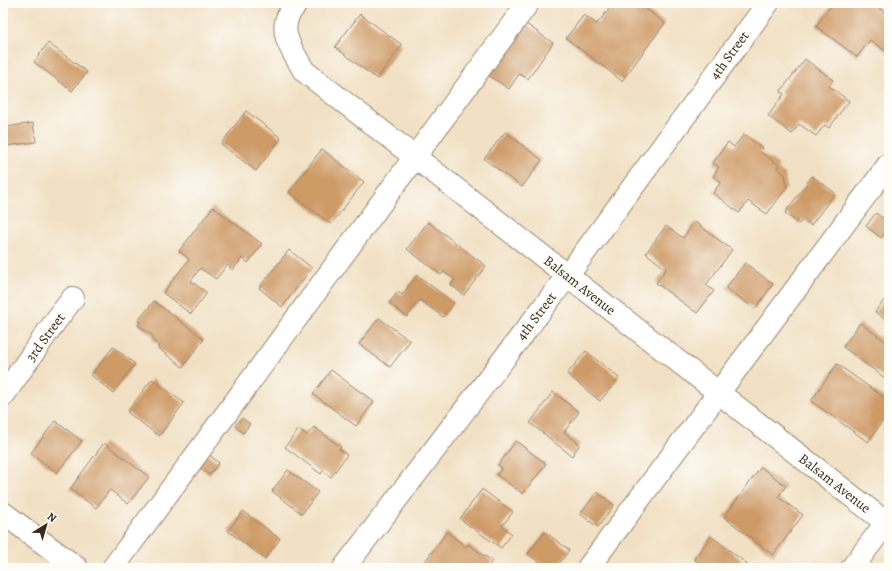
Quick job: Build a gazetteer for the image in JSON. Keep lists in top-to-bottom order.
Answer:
{
  "streets": {
    "street": ["4th Street", "Balsam Avenue", "3rd Street"]
  },
  "crossings": [
    ["4th Street", "Balsam Avenue"]
  ],
  "north": "top right"
}
